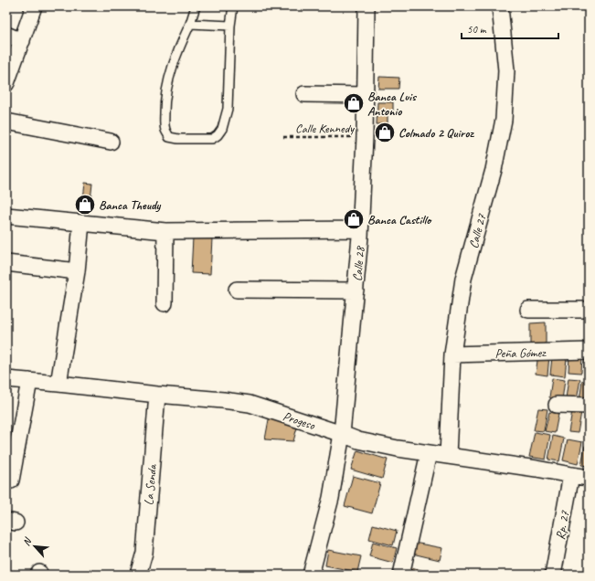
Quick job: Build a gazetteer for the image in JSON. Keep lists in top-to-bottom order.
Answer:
{
  "streets": {
    "street": [
      "Calle 27",
      "Calle 28",
      "Peña Gómez",
      "Progeso",
      "La Senda",
      "Rp. 27"
    ],
    "path": ["Calle Kennedy"]
  },
  "crossings": [
    ["Calle Kennedy", "Calle 28"],
    ["Calle 27", "Peña Gómez"],
    ["Calle 27", "Progeso"],
    ["Calle 28", "Progeso"],
    ["Progeso", "La Senda"],
    ["Progeso", "Rp. 27"]
  ],
  "places": {
    "shop": [
      "Banca Luis Antonio",
      "Colmado 2 Quiroz",
      "Banca Theudy",
      "Banca Castillo"
    ]
  },
  "scale_bar": "50 m",
  "north": "top left"
}
